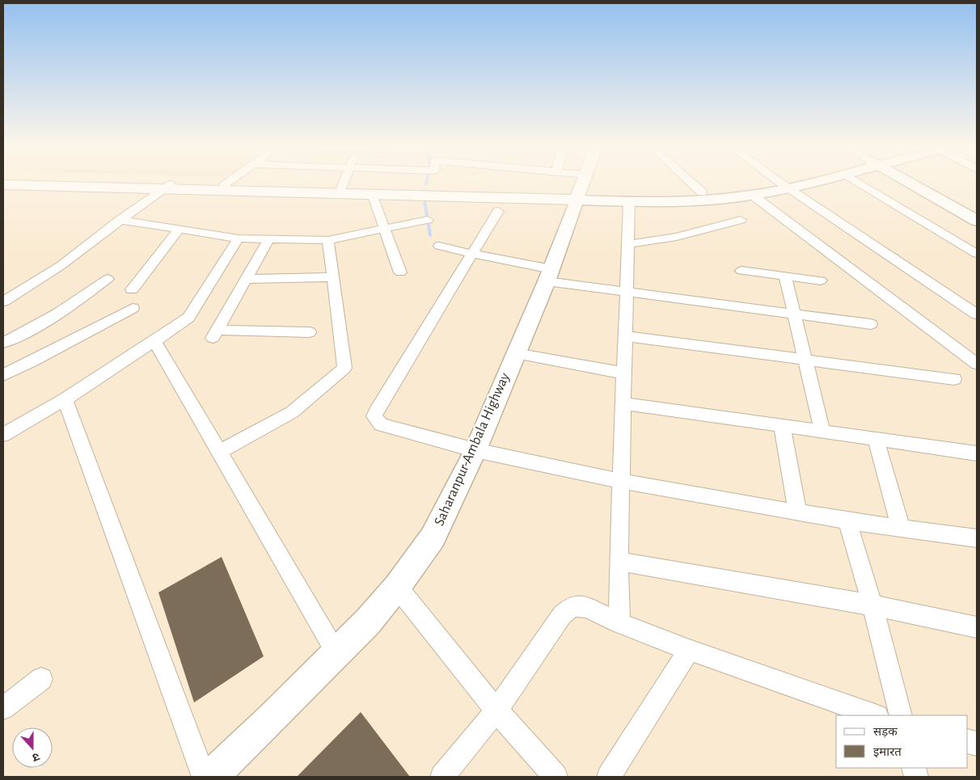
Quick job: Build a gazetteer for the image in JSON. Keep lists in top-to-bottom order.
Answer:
{
  "streets": {
    "main road": ["Saharanpur-Ambala Highway"]
  },
  "legend": ["सड़क", "इमारत"],
  "north": "bottom"
}
